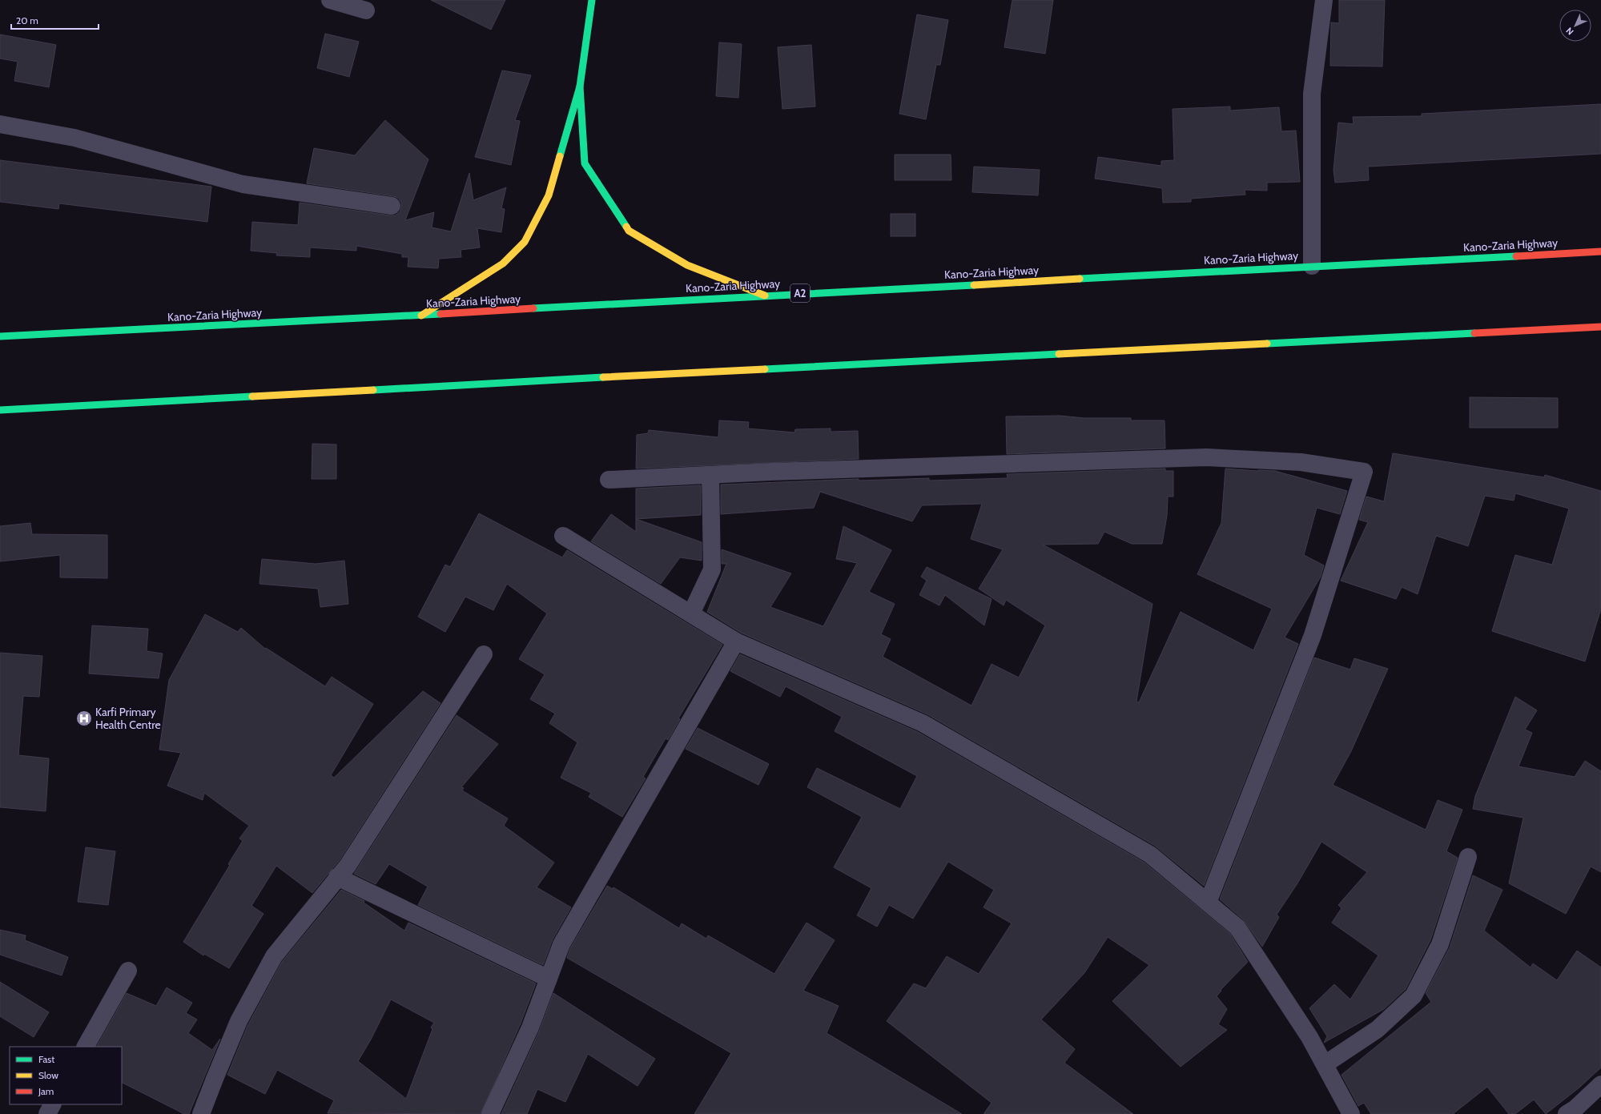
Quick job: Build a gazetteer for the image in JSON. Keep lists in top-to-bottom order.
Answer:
{
  "streets": {
    "main road": ["Kano-Zaria Highway", "A2"]
  },
  "places": {
    "hospital": ["Karfi Primary Health Centre"]
  },
  "legend": ["Fast", "Slow", "Jam"],
  "scale_bar": "20 m",
  "north": "bottom left"
}
